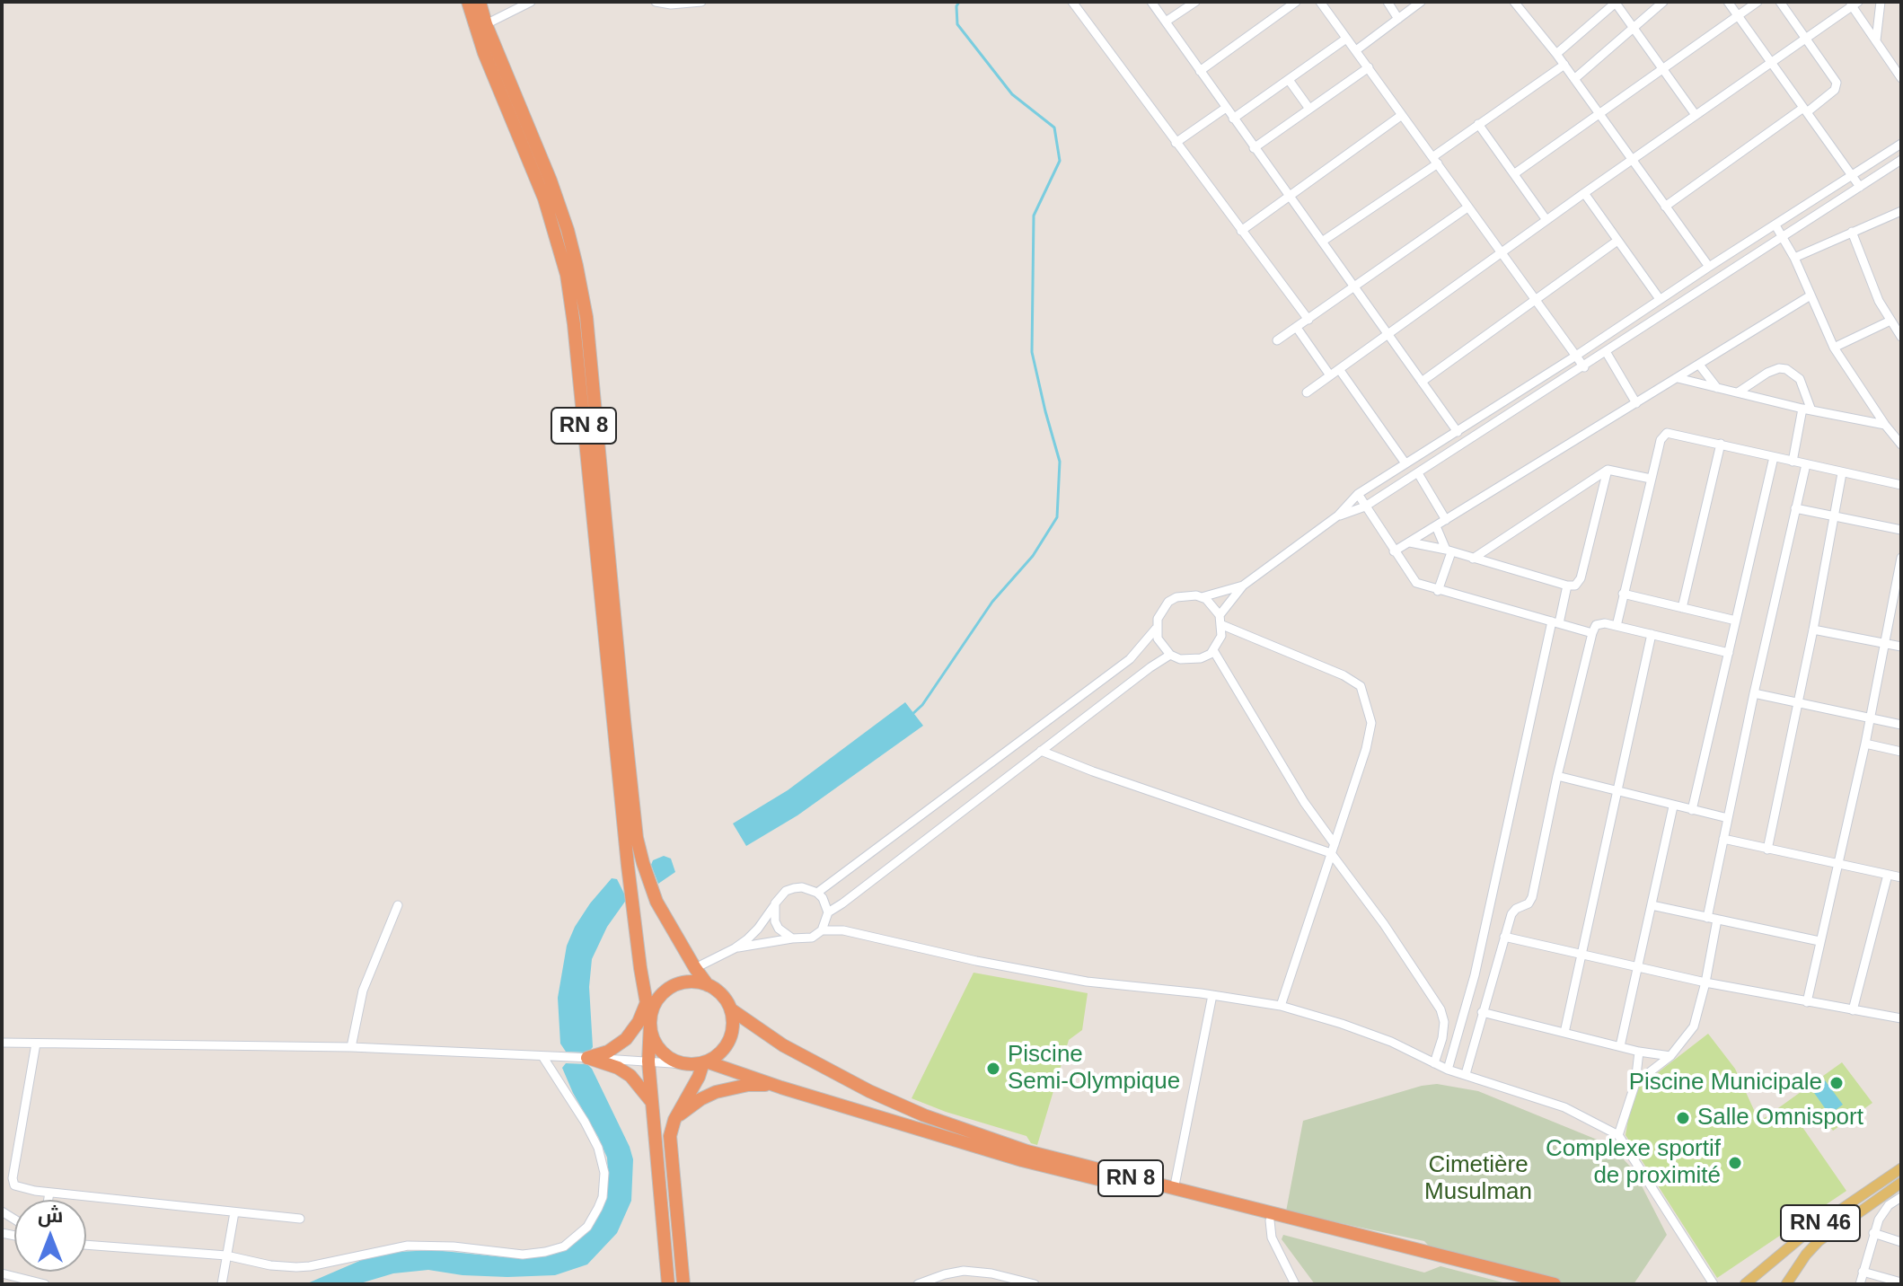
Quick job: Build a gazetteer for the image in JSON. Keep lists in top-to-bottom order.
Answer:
{
  "streets": {
    "highway": ["RN 8"],
    "main road": ["RN 46"]
  },
  "parks": ["Cimetière Musulman"],
  "places": [
    "Piscine Semi-Olympique",
    "Piscine Municipale",
    "Salle Omnisport",
    "Complexe sportif de proximité"
  ],
  "north": "top"
}
